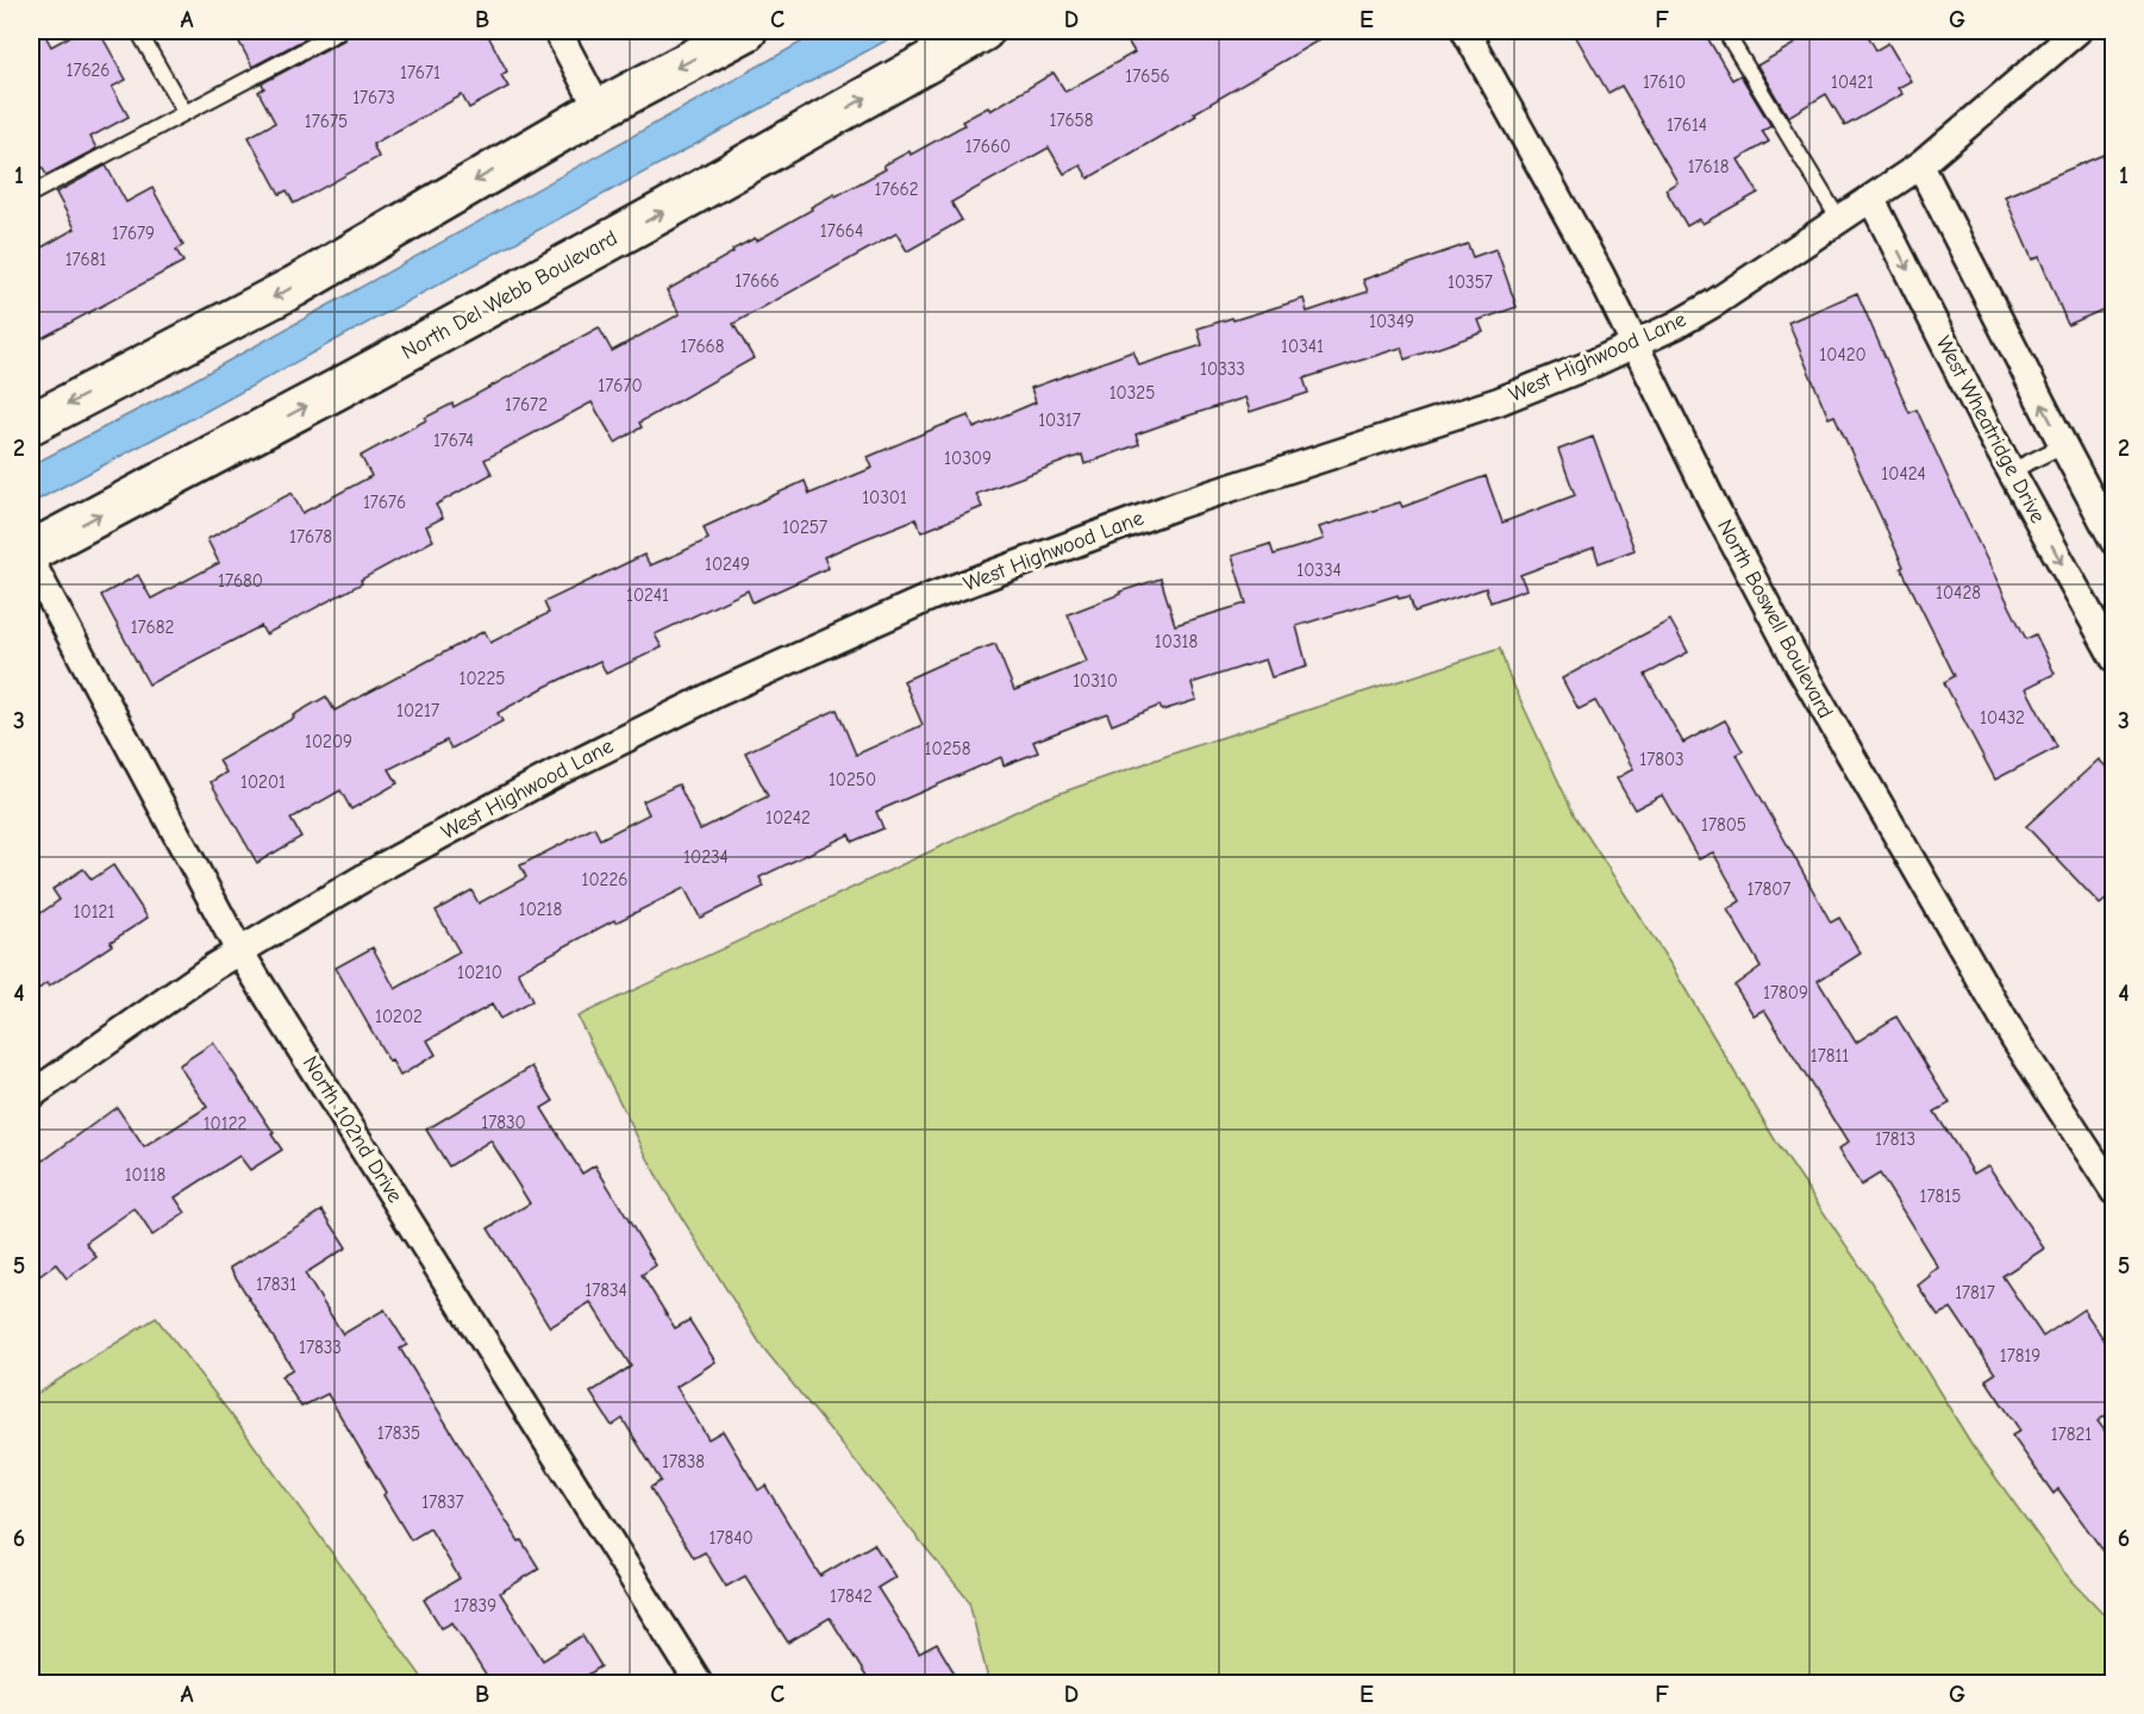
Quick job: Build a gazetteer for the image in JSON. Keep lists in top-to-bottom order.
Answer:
{
  "streets": {
    "street": [
      "North Del Webb Boulevard",
      "West Highwood Lane",
      "West Wheatridge Drive",
      "North Boswell Boulevard",
      "North 102nd Drive"
    ]
  },
  "crossings": [
    ["West Highwood Lane", "West Wheatridge Drive"],
    ["West Highwood Lane", "North Boswell Boulevard"],
    ["West Highwood Lane", "North 102nd Drive"]
  ],
  "house_numbers": [
    "17626",
    "17671",
    "17656",
    "17610",
    "10421",
    "17673",
    "17658",
    "17675",
    "17614",
    "17660",
    "17618",
    "17662",
    "17664",
    "17679",
    "17681",
    "17666",
    "10357",
    "10349",
    "17668",
    "10341",
    "10420",
    "10333",
    "17670",
    "10325",
    "17672",
    "10317",
    "17674",
    "10309",
    "10424",
    "10301",
    "17676",
    "10257",
    "17678",
    "10249",
    "10334",
    "17680",
    "10428",
    "10241",
    "17682",
    "10318",
    "10225",
    "10310",
    "10217",
    "10432",
    "10209",
    "10258",
    "17803",
    "10250",
    "10201",
    "10242",
    "17805",
    "10234",
    "10226",
    "17807",
    "10218",
    "10121",
    "10210",
    "17809",
    "10202",
    "17811",
    "17830",
    "10122",
    "17813",
    "10118",
    "17815",
    "17831",
    "17834",
    "17817",
    "17833",
    "17819",
    "17835",
    "17821",
    "17838",
    "17837",
    "17840",
    "17842",
    "17839"
  ],
  "grid": {
    "columns": [
      "A",
      "B",
      "C",
      "D",
      "E",
      "F",
      "G"
    ],
    "rows": [
      "1",
      "2",
      "3",
      "4",
      "5",
      "6"
    ]
  }
}
